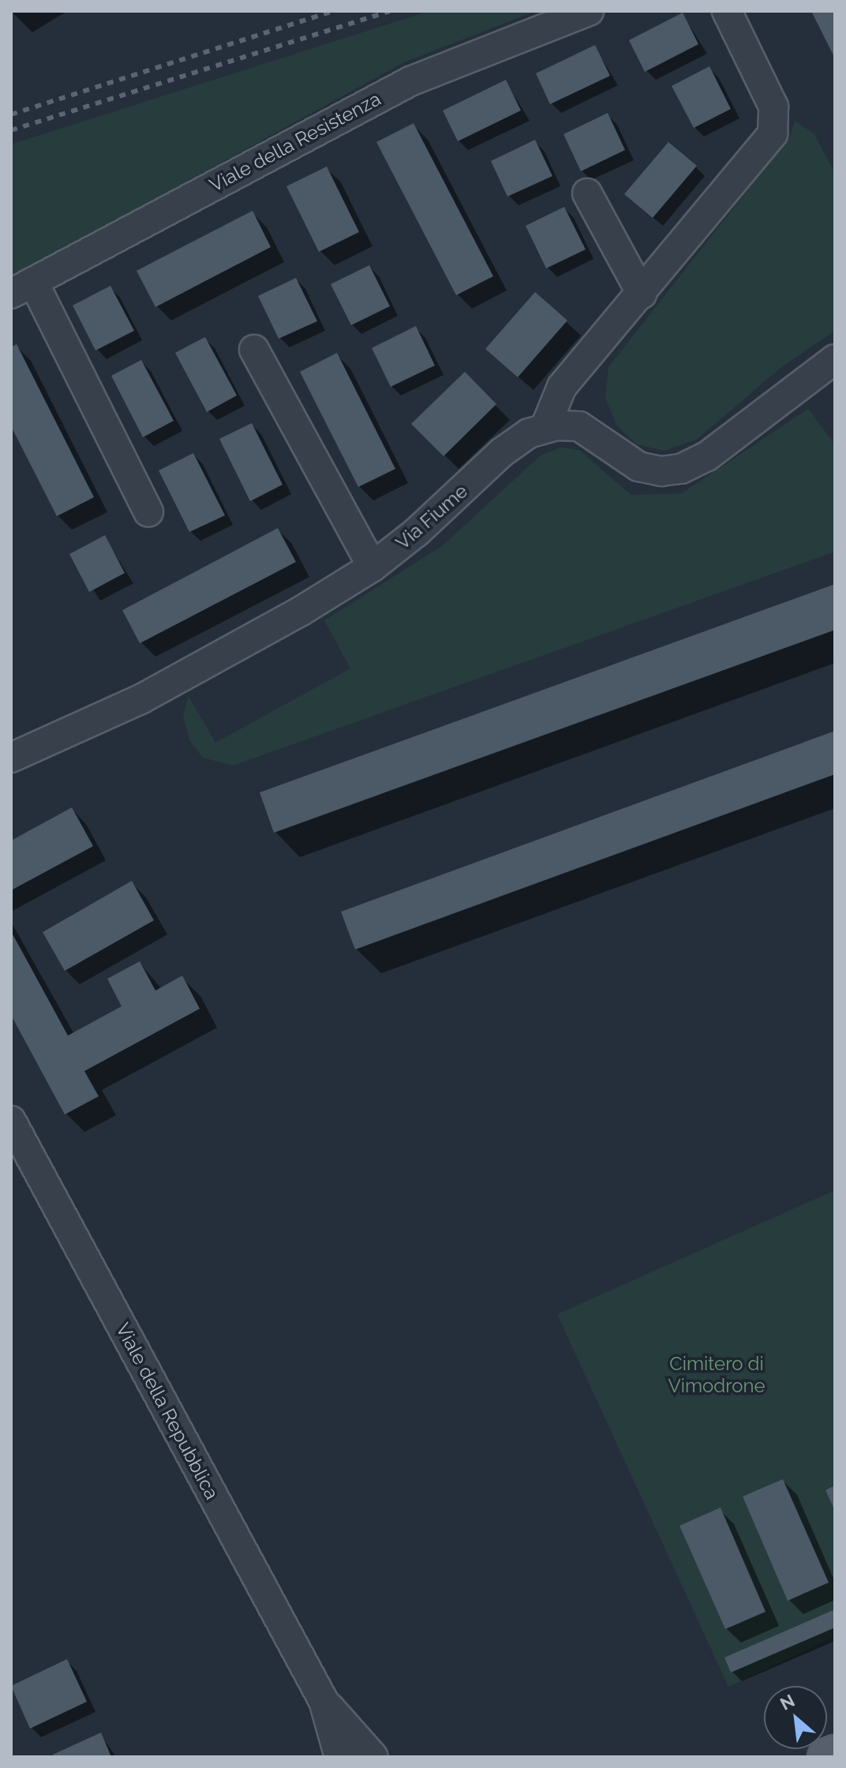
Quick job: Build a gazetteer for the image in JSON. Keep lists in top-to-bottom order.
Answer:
{
  "streets": {
    "street": ["Viale della Resistenza", "Via Fiume", "Viale della Repubblica"]
  },
  "parks": ["Cimitero di Vimodrone"],
  "north": "top left"
}
